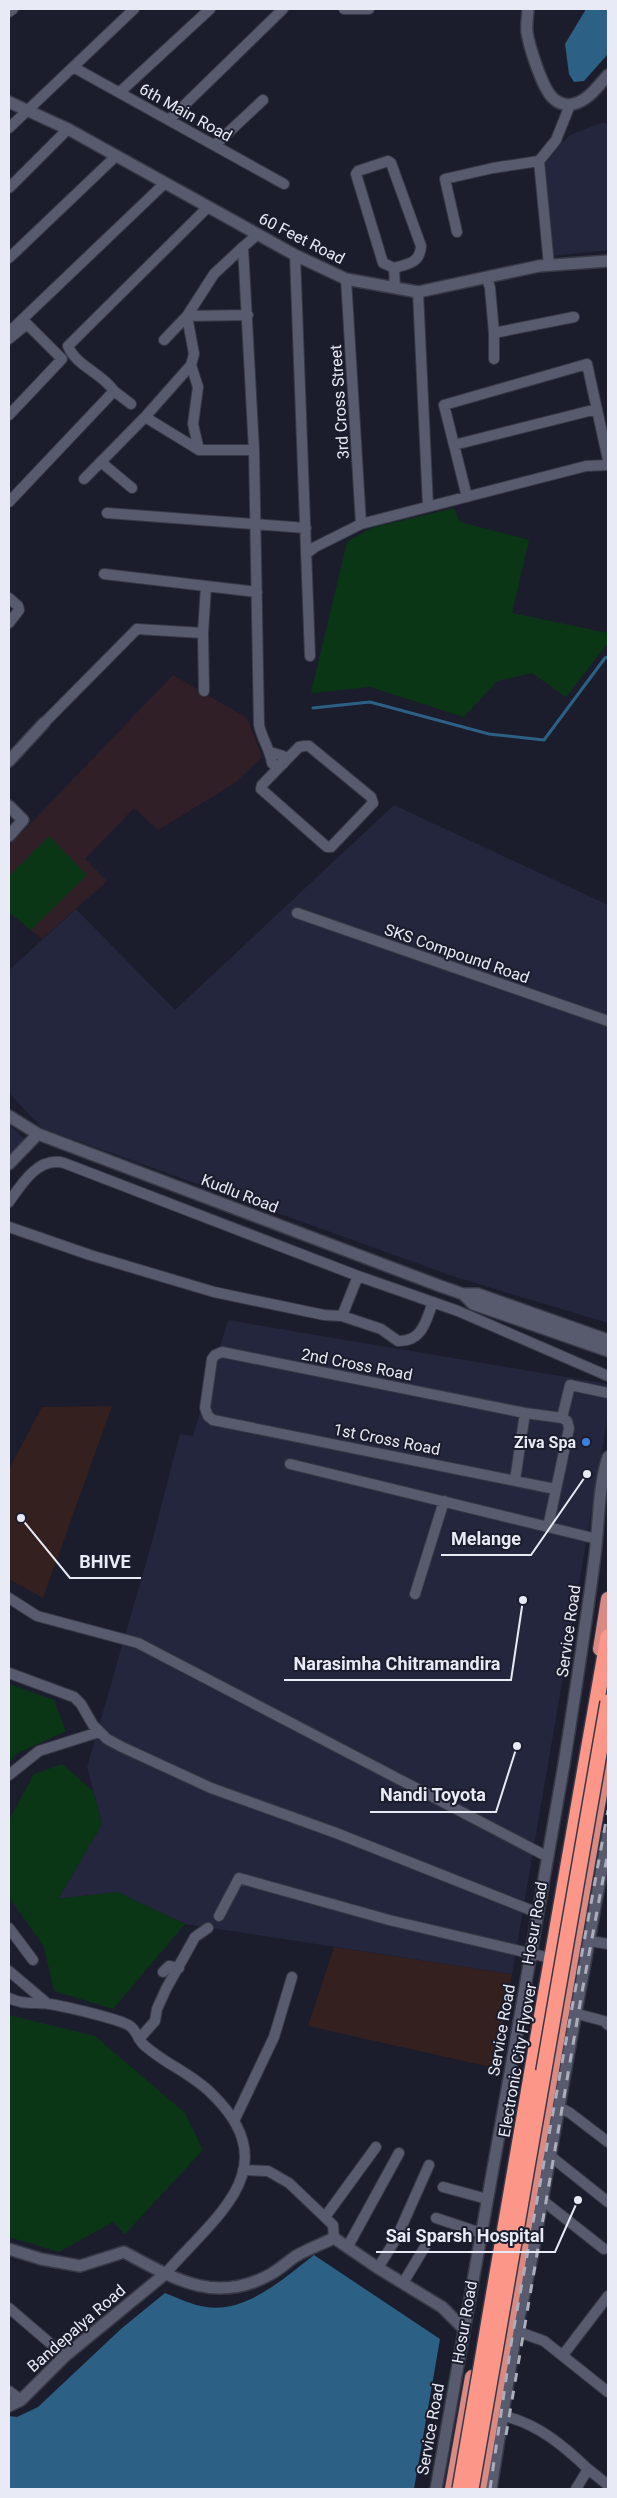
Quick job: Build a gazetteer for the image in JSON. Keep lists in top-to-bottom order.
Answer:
{
  "streets": {
    "highway": ["Hosur Road", "Electronic City Flyover"],
    "street": [
      "6th Main Road",
      "60 Feet Road",
      "3rd Cross Street",
      "SKS Compound Road",
      "Kudlu Road",
      "2nd Cross Road",
      "1st Cross Road",
      "Service Road",
      "Bandepalya Road"
    ]
  },
  "crossings": [
    ["60 Feet Road", "3rd Cross Street"],
    ["2nd Cross Road", "1st Cross Road"]
  ],
  "places": [
    "Ziva Spa",
    "Melange",
    "BHIVE",
    "Narasimha Chitramandira",
    "Nandi Toyota",
    "Sai Sparsh Hospital"
  ]
}
